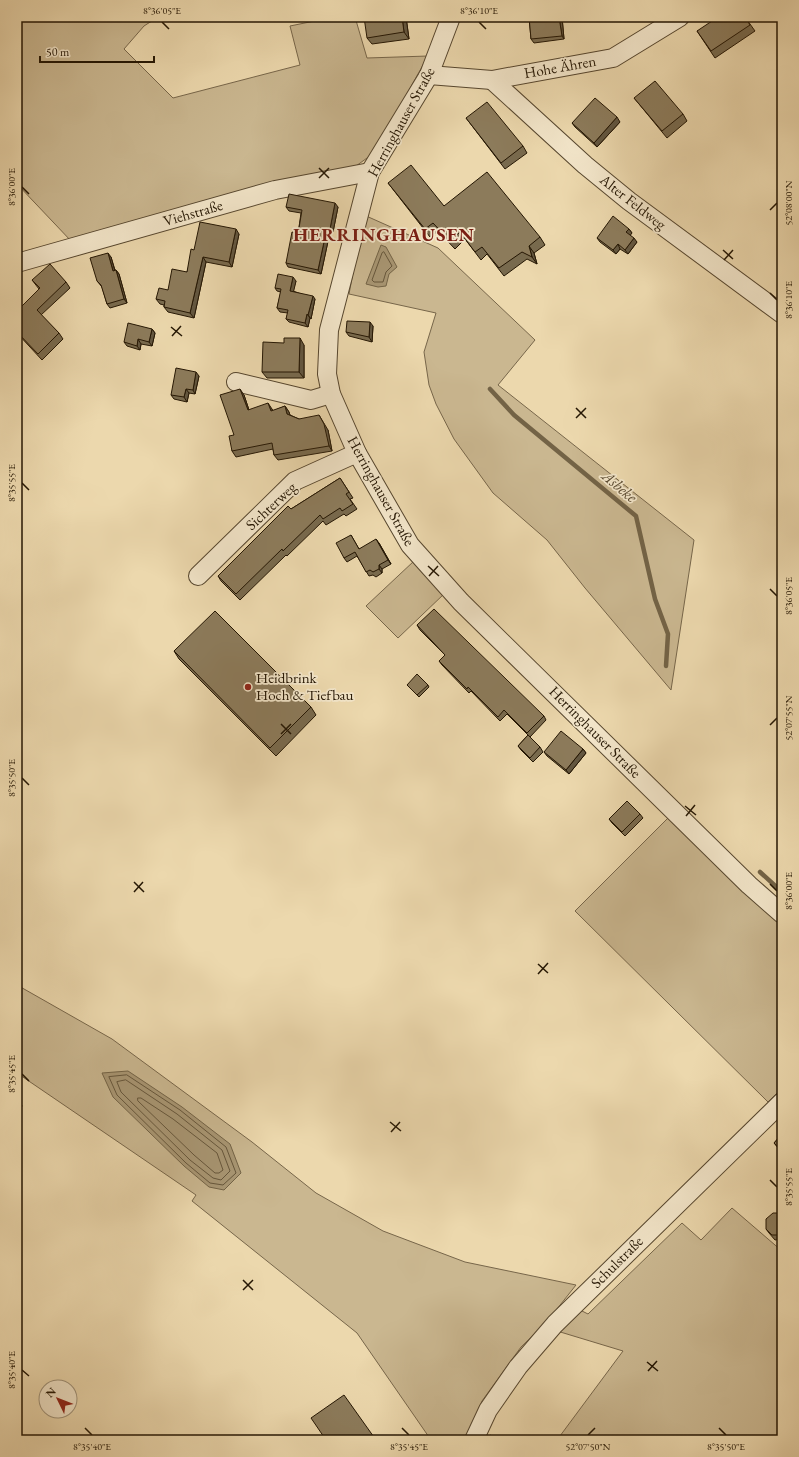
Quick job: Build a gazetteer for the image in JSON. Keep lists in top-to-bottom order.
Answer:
{
  "streets": {
    "street": [
      "Hohe Ähren",
      "Herringhauser Straße",
      "Alter Feldweg",
      "Viehstraße",
      "Sichterweg",
      "Schulstraße"
    ]
  },
  "crossings": [
    ["Hohe Ähren", "Herringhauser Straße"],
    ["Hohe Ähren", "Alter Feldweg"],
    ["Herringhauser Straße", "Viehstraße"],
    ["Herringhauser Straße", "Sichterweg"]
  ],
  "districts": ["HERRINGHAUSEN"],
  "water": ["Asbeke"],
  "places": ["Heidbrink Hoch & Tiefbau"],
  "scale_bar": "50 m",
  "north": "top left",
  "coordinates": [
    "8°36'05\"E",
    "8°36'10\"E",
    "8°36'00\"E",
    "52°08'00\"N",
    "8°35'55\"E",
    "52°07'55\"N",
    "8°35'50\"E",
    "8°35'45\"E",
    "8°35'40\"E",
    "52°07'50\"N"
  ]
}
